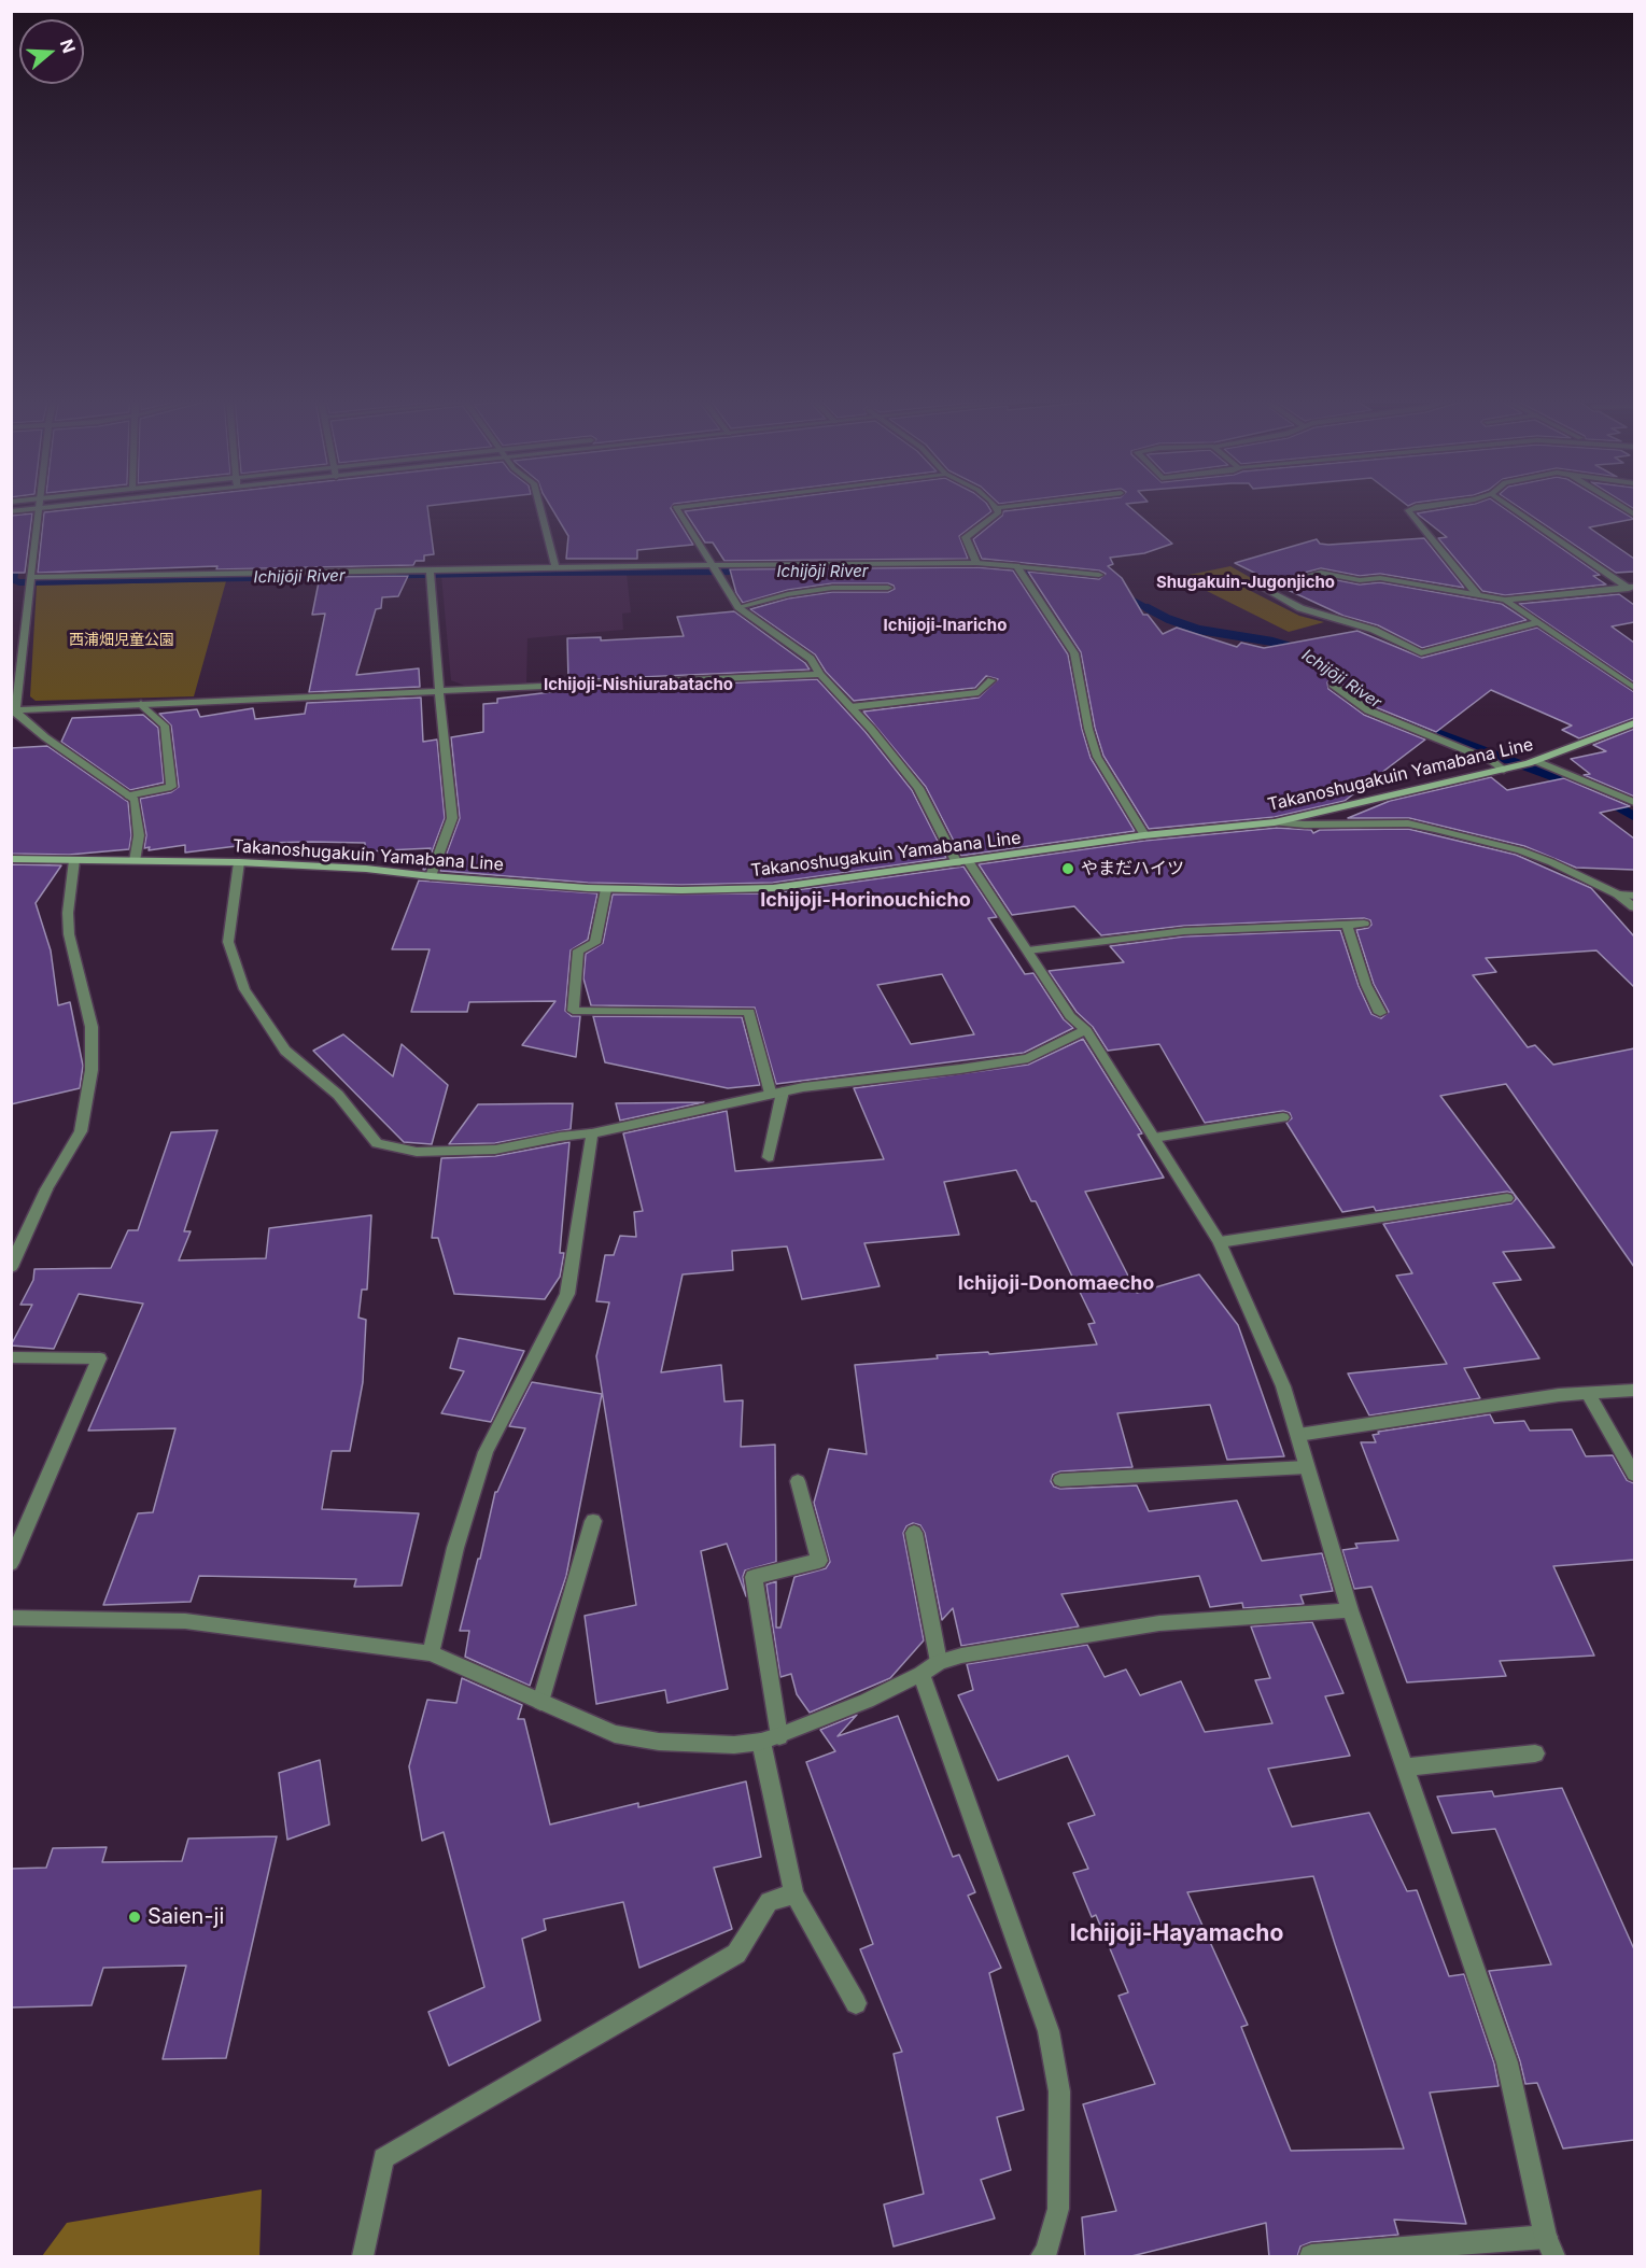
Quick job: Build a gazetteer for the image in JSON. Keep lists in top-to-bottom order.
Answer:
{
  "streets": {
    "main road": ["Takanoshugakuin Yamabana Line"]
  },
  "districts": [
    "Shugakuin-Jugonjicho",
    "Ichijoji-Inaricho",
    "Ichijoji-Nishiurabatacho",
    "Ichijoji-Horinouchicho",
    "Ichijoji-Donomaecho",
    "Ichijoji-Hayamacho"
  ],
  "water": ["Ichijōji River"],
  "parks": ["西浦畑児童公園"],
  "places": ["やまだハイツ", "Saien-ji"],
  "north": "right"
}
